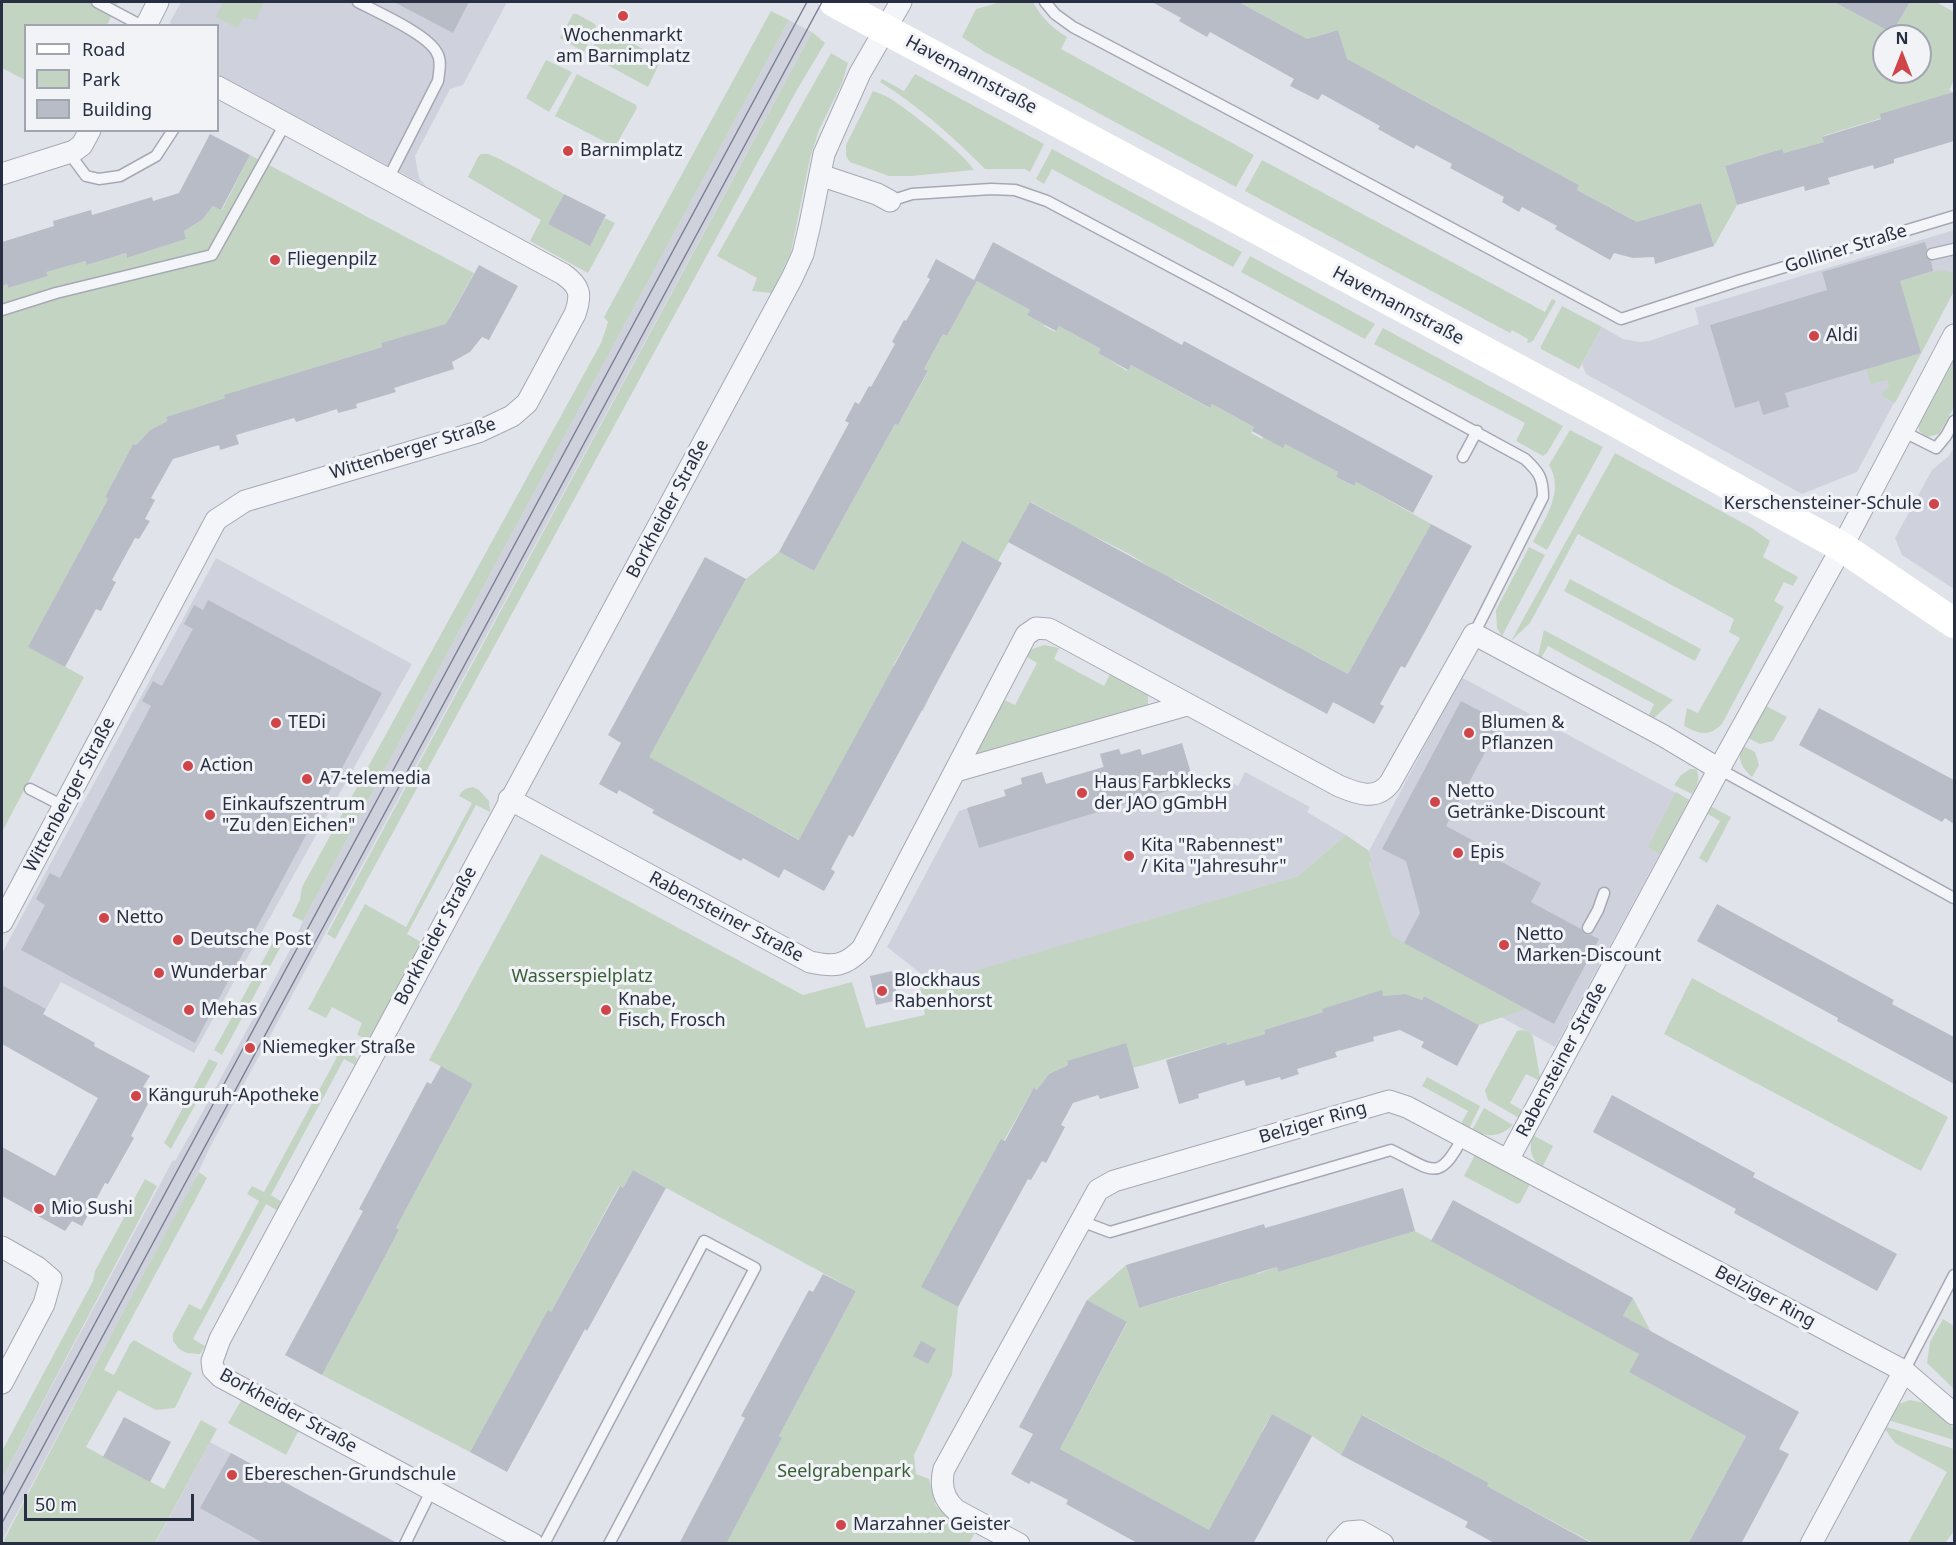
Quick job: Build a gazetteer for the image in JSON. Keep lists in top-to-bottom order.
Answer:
{
  "streets": {
    "main road": ["Havemannstraße"],
    "street": [
      "Wittenberger Straße",
      "Borkheider Straße",
      "Rabensteiner Straße",
      "Belziger Ring"
    ],
    "lane": ["Golliner Straße"]
  },
  "crossings": [
    ["Havemannstraße", "Rabensteiner Straße"],
    ["Borkheider Straße", "Rabensteiner Straße"],
    ["Rabensteiner Straße", "Belziger Ring"]
  ],
  "parks": ["Wasserspielplatz", "Seelgrabenpark"],
  "places": [
    "Wochenmarkt am Barnimplatz",
    "Barnimplatz",
    "Fliegenpilz",
    "Aldi",
    "Kerschensteiner-Schule",
    "TEDi",
    "Blumen & Pflanzen",
    "Action",
    "A7-telemedia",
    "Haus Farbklecks der JAO gGmbH",
    "Netto Getränke-Discount",
    "Einkaufszentrum \"Zu den Eichen\"",
    "Epis",
    "Kita \"Rabennest\" / Kita \"Jahresuhr\"",
    "Netto",
    "Deutsche Post",
    "Netto Marken-Discount",
    "Wunderbar",
    "Blockhaus Rabenhorst",
    "Mehas",
    "Knabe, Fisch, Frosch",
    "Niemegker Straße",
    "Känguruh-Apotheke",
    "Mio Sushi",
    "Ebereschen-Grundschule",
    "Marzahner Geister"
  ],
  "legend": ["Road", "Park", "Building"],
  "scale_bar": "50 m",
  "north": "top"
}
